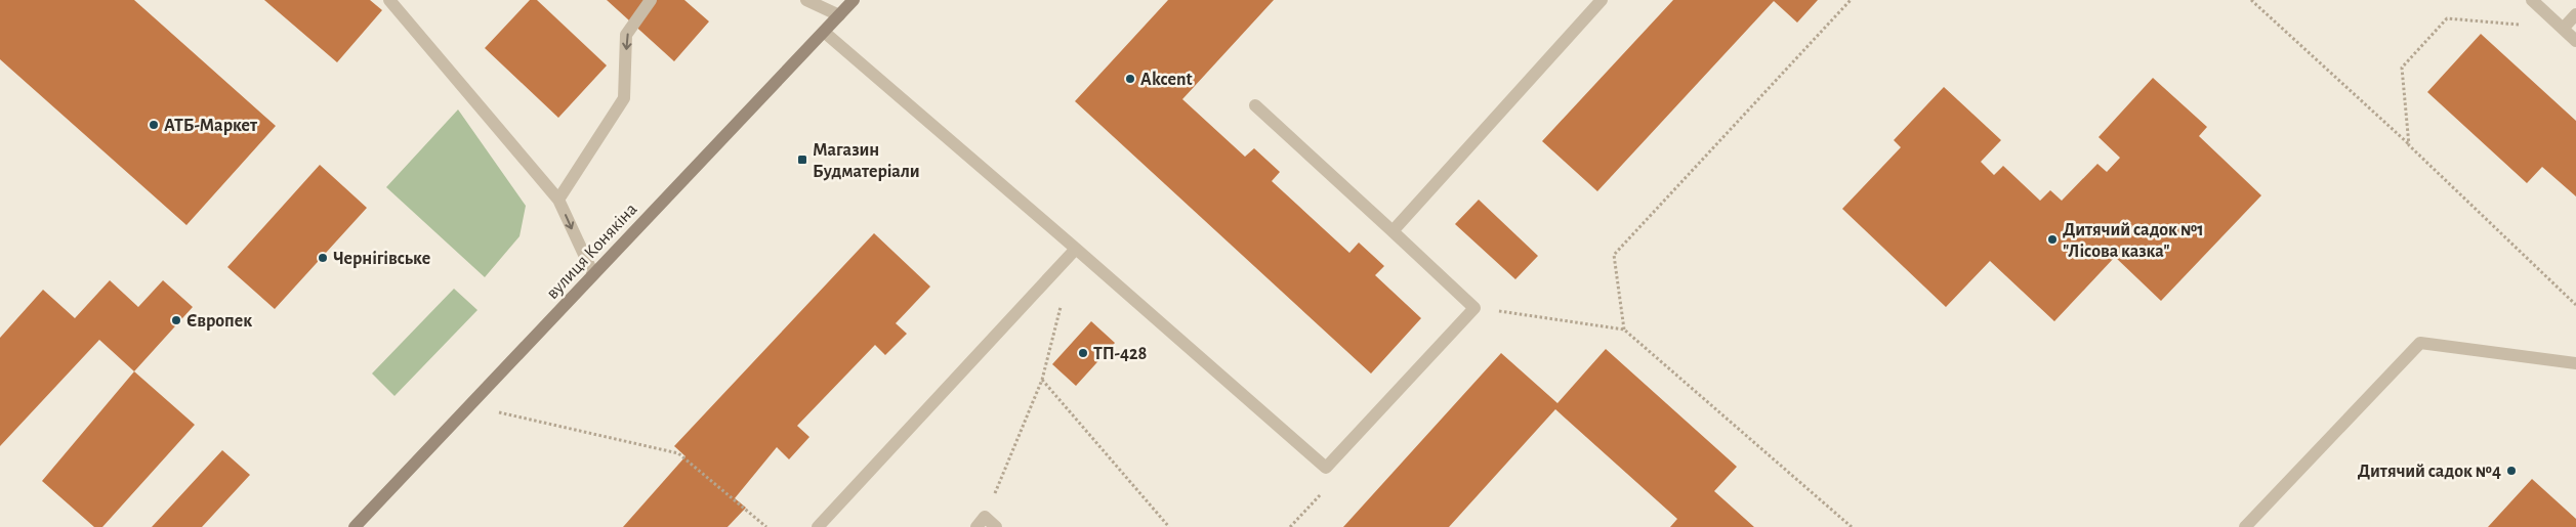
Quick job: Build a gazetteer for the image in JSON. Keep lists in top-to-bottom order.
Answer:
{
  "streets": {
    "main road": ["вулиця Конякіна"]
  },
  "places": {
    "other": [
      "Akcent",
      "АТБ-Маркет",
      "Дитячий садок №1 \"Лісова казка\"",
      "Чернігівське",
      "Європек",
      "ТП-428",
      "Дитячий садок №4"
    ],
    "transit": ["Магазин Будматеріали"]
  }
}
